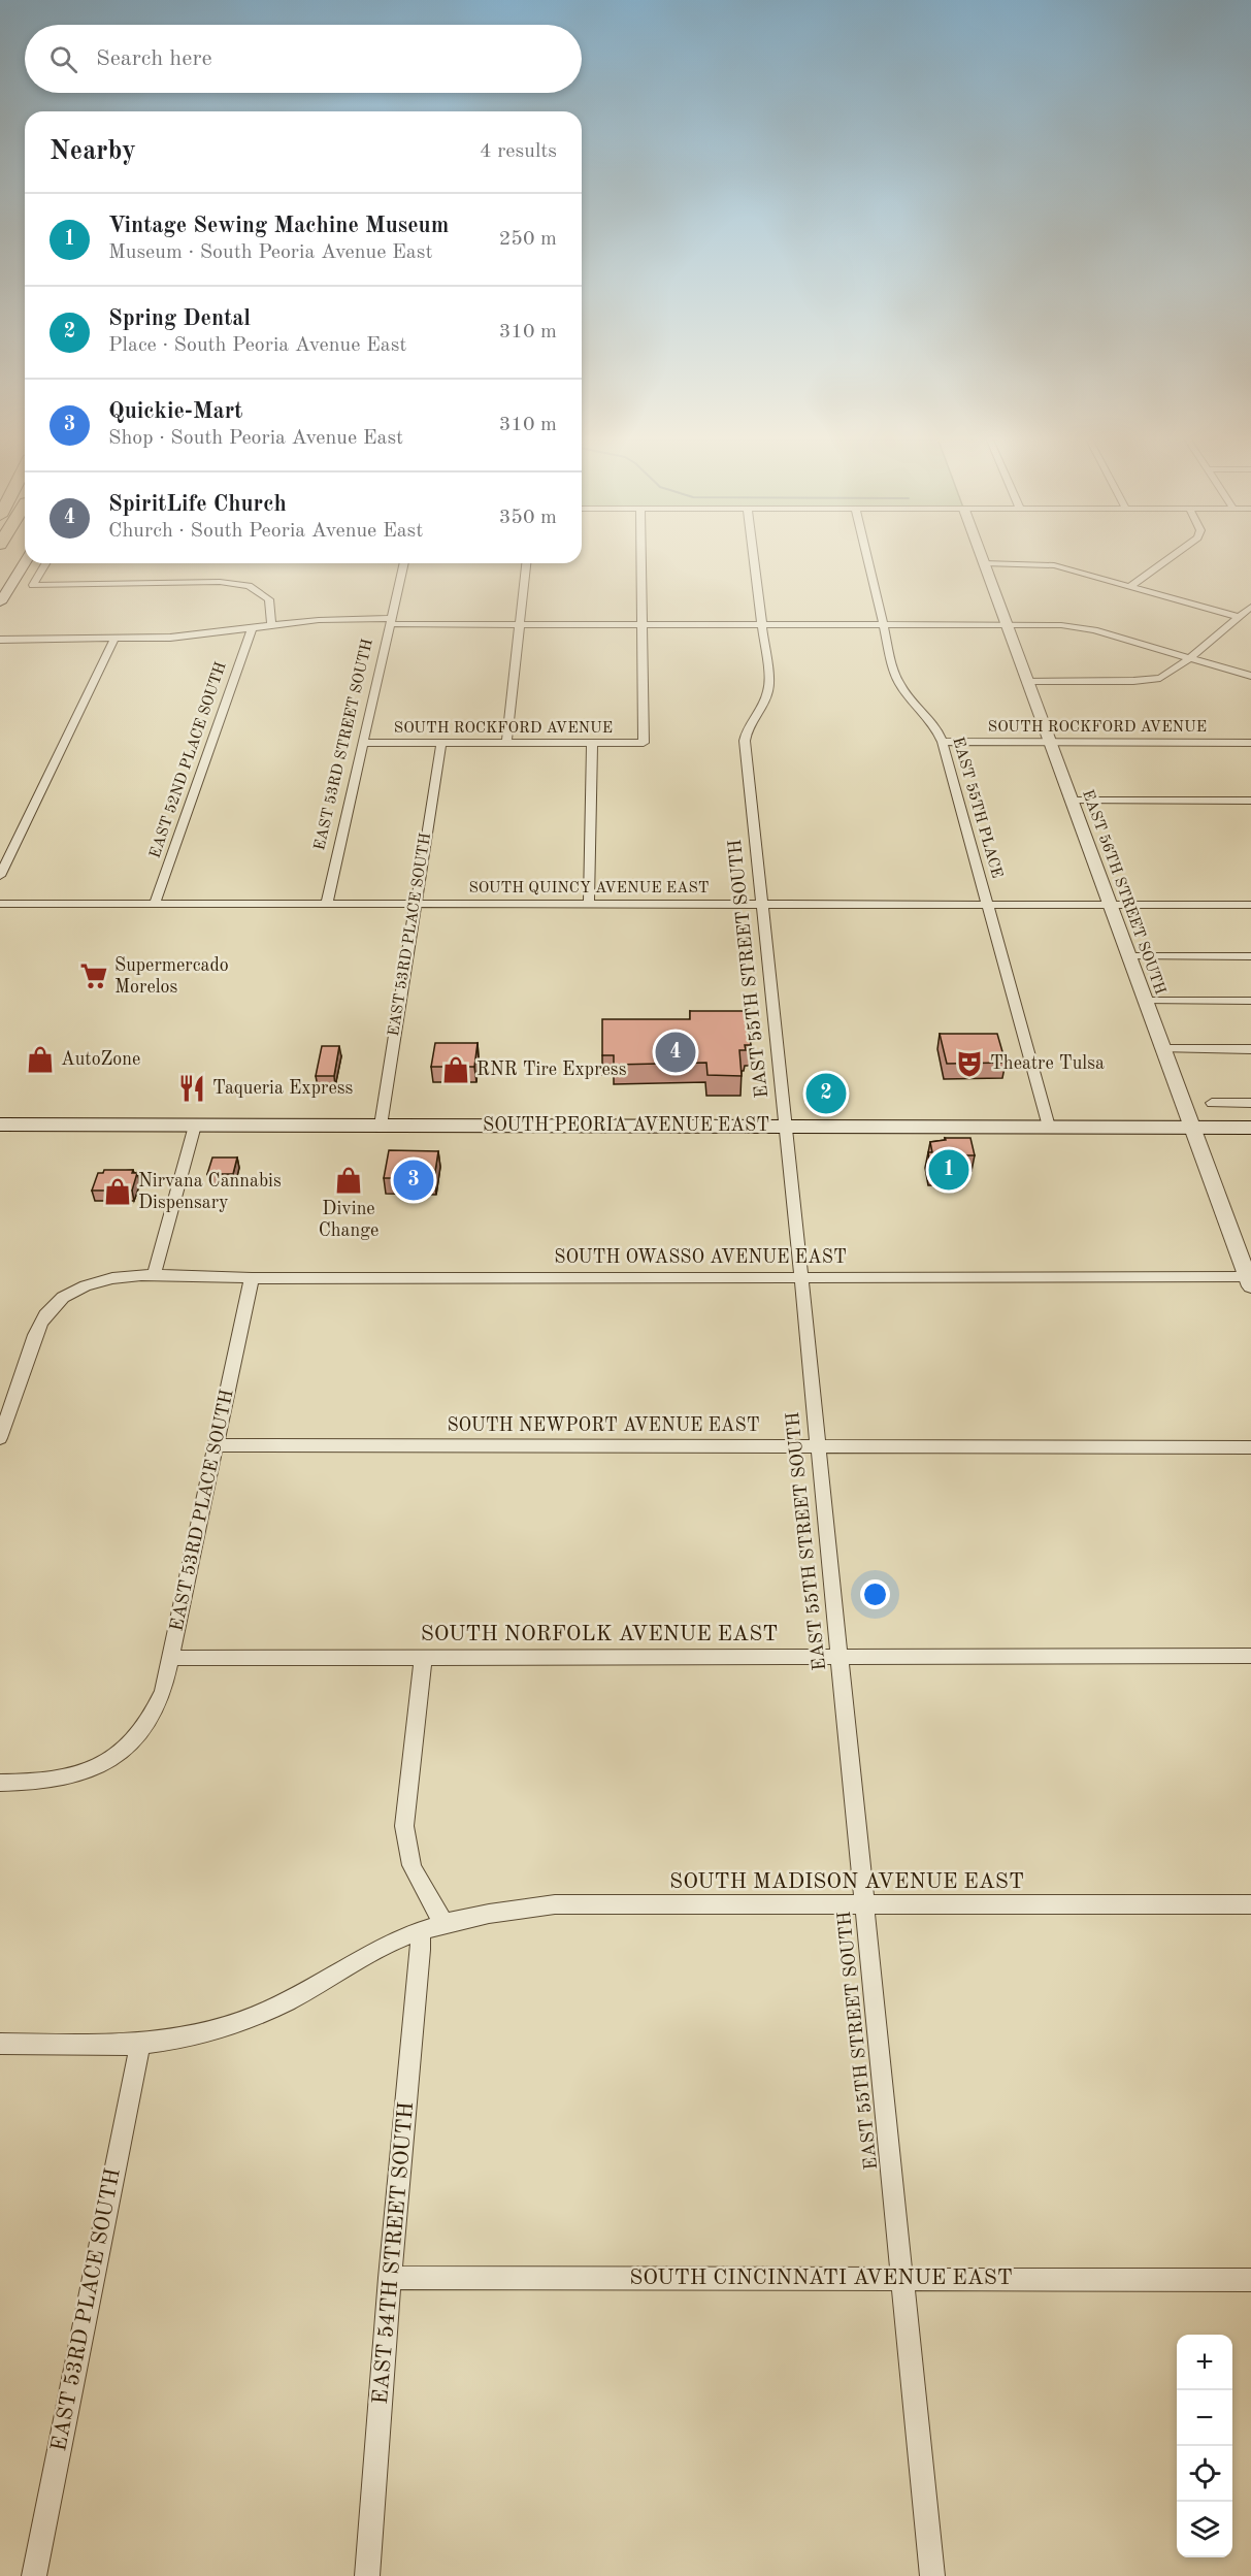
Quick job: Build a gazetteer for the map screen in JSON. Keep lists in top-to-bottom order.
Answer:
{
  "streets": {
    "main road": ["SOUTH PEORIA AVENUE EAST"],
    "street": [
      "SOUTH ROCKFORD AVENUE",
      "EAST 53RD STREET SOUTH",
      "EAST 52ND PLACE SOUTH",
      "EAST 55TH PLACE",
      "SOUTH QUINCY AVENUE EAST",
      "EAST 56TH STREET SOUTH",
      "EAST 53RD PLACE SOUTH",
      "EAST 55TH STREET SOUTH",
      "SOUTH OWASSO AVENUE EAST",
      "SOUTH NEWPORT AVENUE EAST",
      "SOUTH NORFOLK AVENUE EAST",
      "SOUTH MADISON AVENUE EAST",
      "EAST 54TH STREET SOUTH",
      "SOUTH CINCINNATI AVENUE EAST"
    ]
  },
  "crossings": [
    ["SOUTH ROCKFORD AVENUE", "EAST 53RD STREET SOUTH"],
    ["SOUTH ROCKFORD AVENUE", "EAST 55TH PLACE"],
    ["SOUTH ROCKFORD AVENUE", "EAST 56TH STREET SOUTH"],
    ["SOUTH ROCKFORD AVENUE", "EAST 53RD PLACE SOUTH"],
    ["EAST 53RD STREET SOUTH", "SOUTH QUINCY AVENUE EAST"],
    ["EAST 52ND PLACE SOUTH", "SOUTH QUINCY AVENUE EAST"],
    ["EAST 55TH PLACE", "SOUTH QUINCY AVENUE EAST"],
    ["EAST 55TH PLACE", "SOUTH PEORIA AVENUE EAST"],
    ["SOUTH QUINCY AVENUE EAST", "EAST 56TH STREET SOUTH"],
    ["SOUTH QUINCY AVENUE EAST", "EAST 53RD PLACE SOUTH"],
    ["SOUTH QUINCY AVENUE EAST", "EAST 55TH STREET SOUTH"],
    ["EAST 56TH STREET SOUTH", "SOUTH PEORIA AVENUE EAST"],
    ["EAST 56TH STREET SOUTH", "SOUTH OWASSO AVENUE EAST"],
    ["EAST 53RD PLACE SOUTH", "SOUTH PEORIA AVENUE EAST"],
    ["EAST 53RD PLACE SOUTH", "SOUTH OWASSO AVENUE EAST"],
    ["EAST 53RD PLACE SOUTH", "SOUTH NEWPORT AVENUE EAST"],
    ["EAST 53RD PLACE SOUTH", "SOUTH NORFOLK AVENUE EAST"],
    ["EAST 53RD PLACE SOUTH", "SOUTH MADISON AVENUE EAST"],
    ["EAST 55TH STREET SOUTH", "SOUTH PEORIA AVENUE EAST"],
    ["EAST 55TH STREET SOUTH", "SOUTH OWASSO AVENUE EAST"],
    ["EAST 55TH STREET SOUTH", "SOUTH NEWPORT AVENUE EAST"],
    ["EAST 55TH STREET SOUTH", "SOUTH NORFOLK AVENUE EAST"],
    ["EAST 55TH STREET SOUTH", "SOUTH MADISON AVENUE EAST"],
    ["EAST 55TH STREET SOUTH", "SOUTH CINCINNATI AVENUE EAST"],
    ["SOUTH MADISON AVENUE EAST", "EAST 54TH STREET SOUTH"],
    ["EAST 54TH STREET SOUTH", "SOUTH CINCINNATI AVENUE EAST"]
  ],
  "places": {
    "supermarket": ["Supermercado Morelos"],
    "shop": [
      "AutoZone",
      "RNR Tire Express",
      "Divine Change",
      "Nirvana Cannabis Dispensary"
    ],
    "theatre": ["Theatre Tulsa"],
    "restaurant": ["Taqueria Express"]
  },
  "page": {
    "search": "Search here",
    "heading": ["Nearby", "4 results"],
    "list": [
      {
        "mark": "1",
        "name": "Vintage Sewing Machine Museum",
        "note": "Museum · South Peoria Avenue East",
        "value": "250 m"
      },
      {
        "mark": "2",
        "name": "Spring Dental",
        "note": "Place · South Peoria Avenue East",
        "value": "310 m"
      },
      {
        "mark": "3",
        "name": "Quickie-Mart",
        "note": "Shop · South Peoria Avenue East",
        "value": "310 m"
      },
      {
        "mark": "4",
        "name": "SpiritLife Church",
        "note": "Church · South Peoria Avenue East",
        "value": "350 m"
      }
    ],
    "pins": [
      "4",
      "2",
      "1",
      "3"
    ],
    "map_buttons": ["+", "−"]
  }
}
